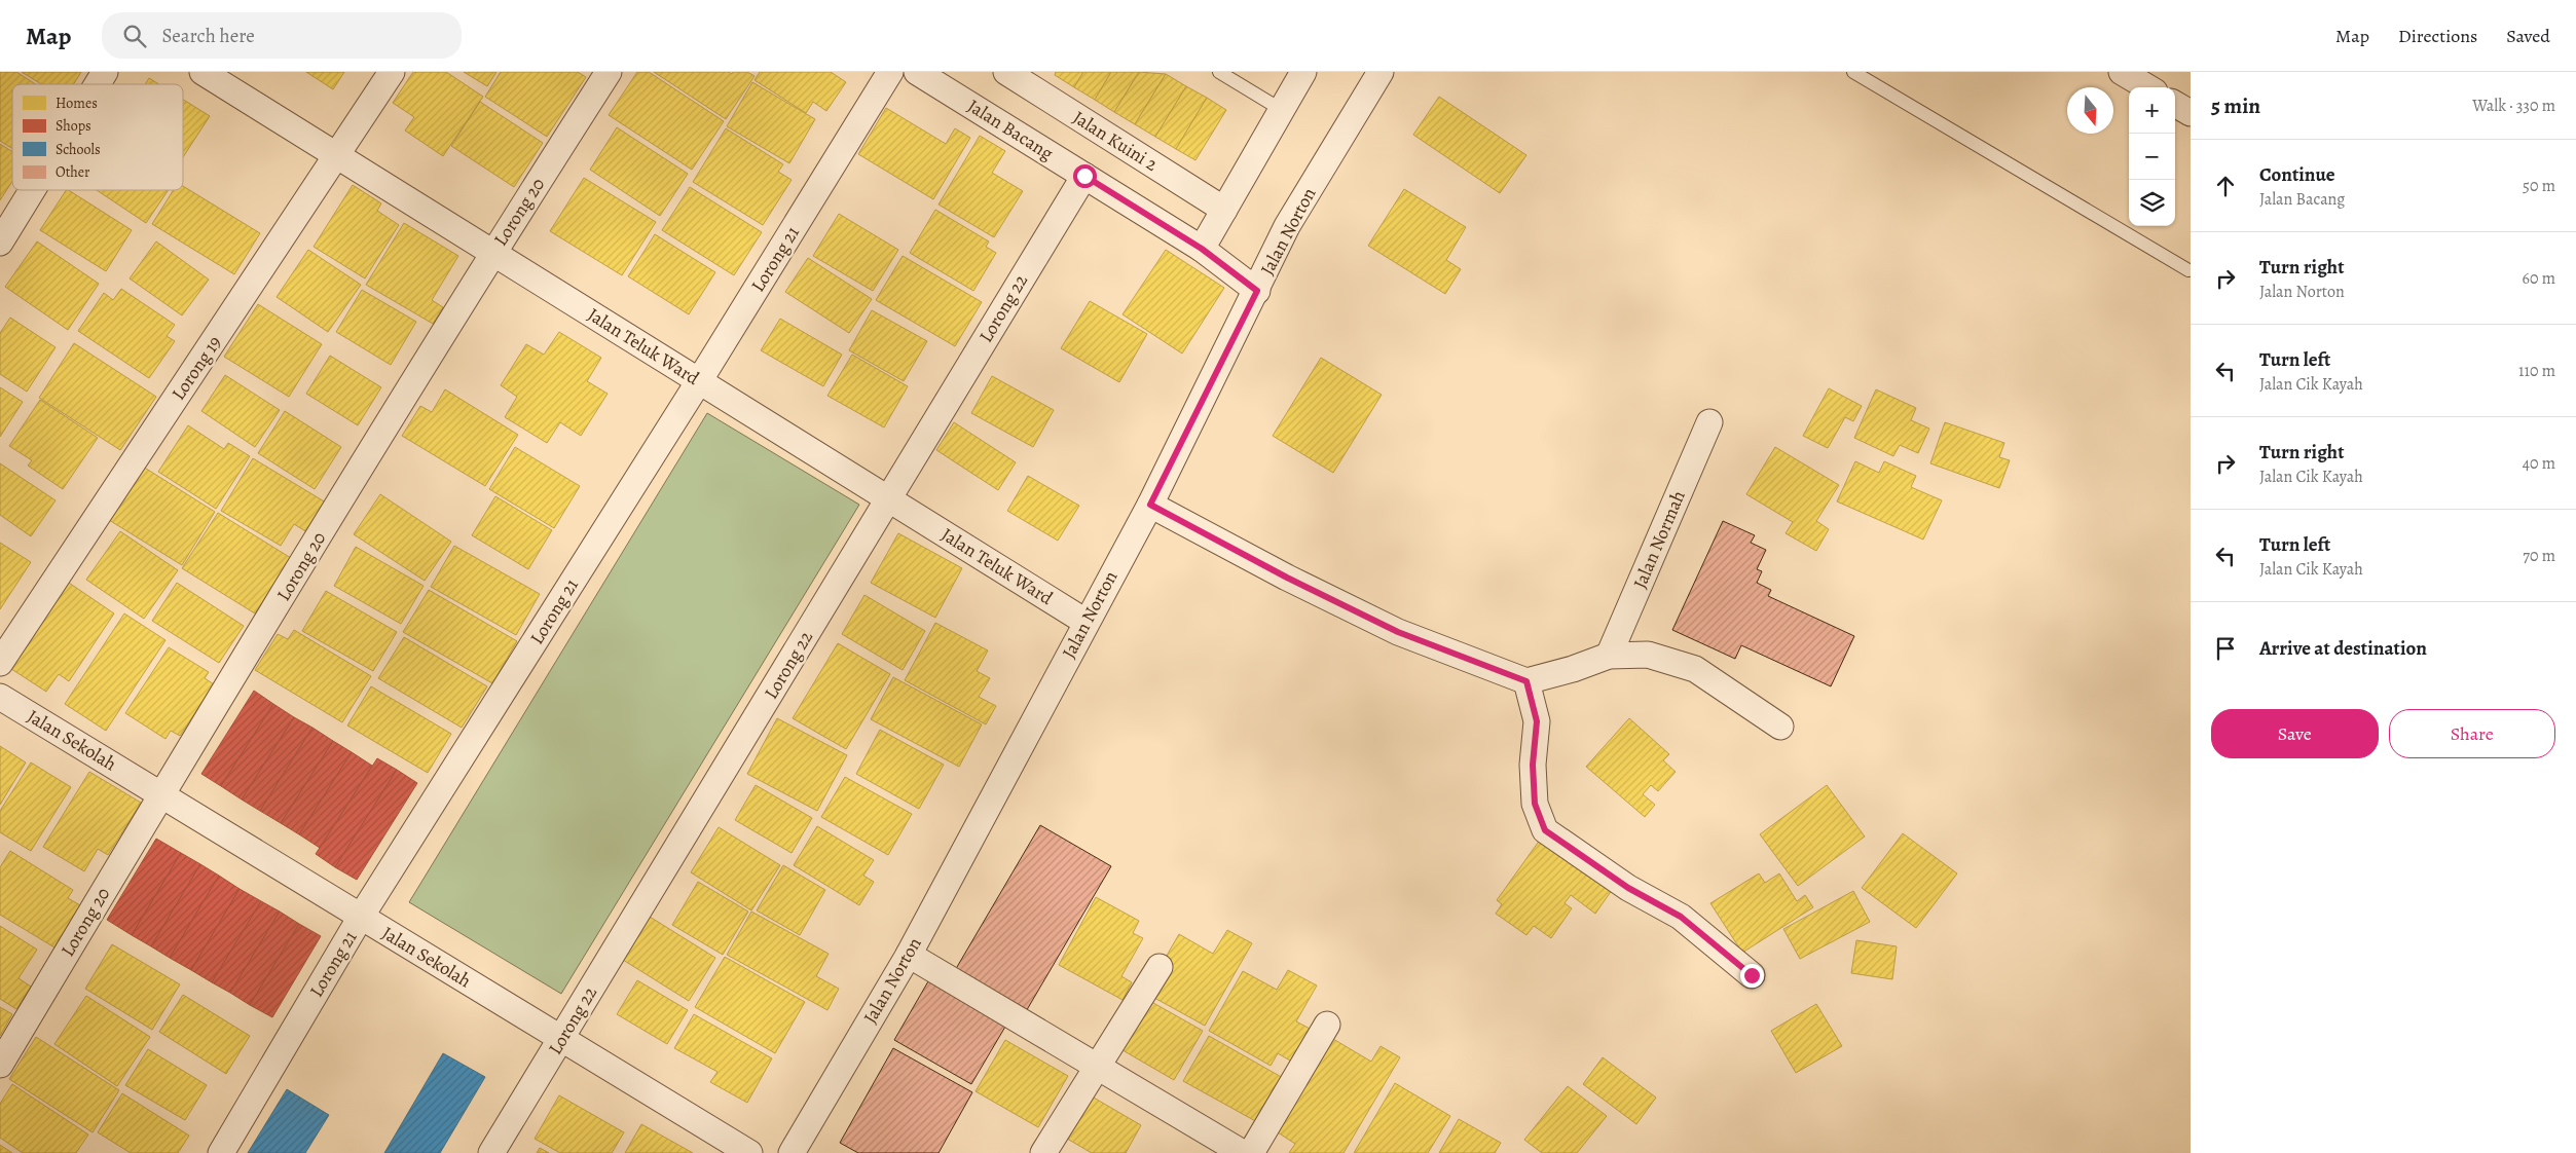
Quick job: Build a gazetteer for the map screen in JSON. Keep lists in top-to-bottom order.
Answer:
{
  "streets": {
    "street": [
      "Jalan Bacang",
      "Jalan Kuini 2",
      "Lorong 20",
      "Jalan Norton",
      "Lorong 21",
      "Lorong 22",
      "Jalan Teluk Ward",
      "Lorong 19",
      "Jalan Normah",
      "Jalan Sekolah"
    ]
  },
  "crossings": [
    ["Jalan Bacang", "Jalan Norton"],
    ["Jalan Bacang", "Lorong 22"],
    ["Lorong 20", "Jalan Teluk Ward"],
    ["Lorong 20", "Jalan Sekolah"],
    ["Jalan Norton", "Jalan Teluk Ward"],
    ["Lorong 21", "Jalan Teluk Ward"],
    ["Lorong 21", "Jalan Sekolah"],
    ["Lorong 22", "Jalan Teluk Ward"],
    ["Lorong 22", "Jalan Sekolah"],
    ["Jalan Teluk Ward", "Lorong 19"]
  ],
  "legend": [
    "Homes",
    "Shops",
    "Schools",
    "Other"
  ],
  "north": "bottom",
  "page": {
    "header": "Map",
    "search": "Search here",
    "nav": ["Map", "Directions", "Saved"],
    "heading": ["5 min", "Walk · 330 m"],
    "map_buttons": ["+", "−"],
    "list": [
      ["Continue", "Jalan Bacang", "50 m"],
      ["Turn right", "Jalan Norton", "60 m"],
      ["Turn left", "Jalan Cik Kayah", "110 m"],
      ["Turn right", "Jalan Cik Kayah", "40 m"],
      ["Turn left", "Jalan Cik Kayah", "70 m"],
      "Arrive at destination"
    ],
    "buttons": ["Save", "Share"]
  }
}
